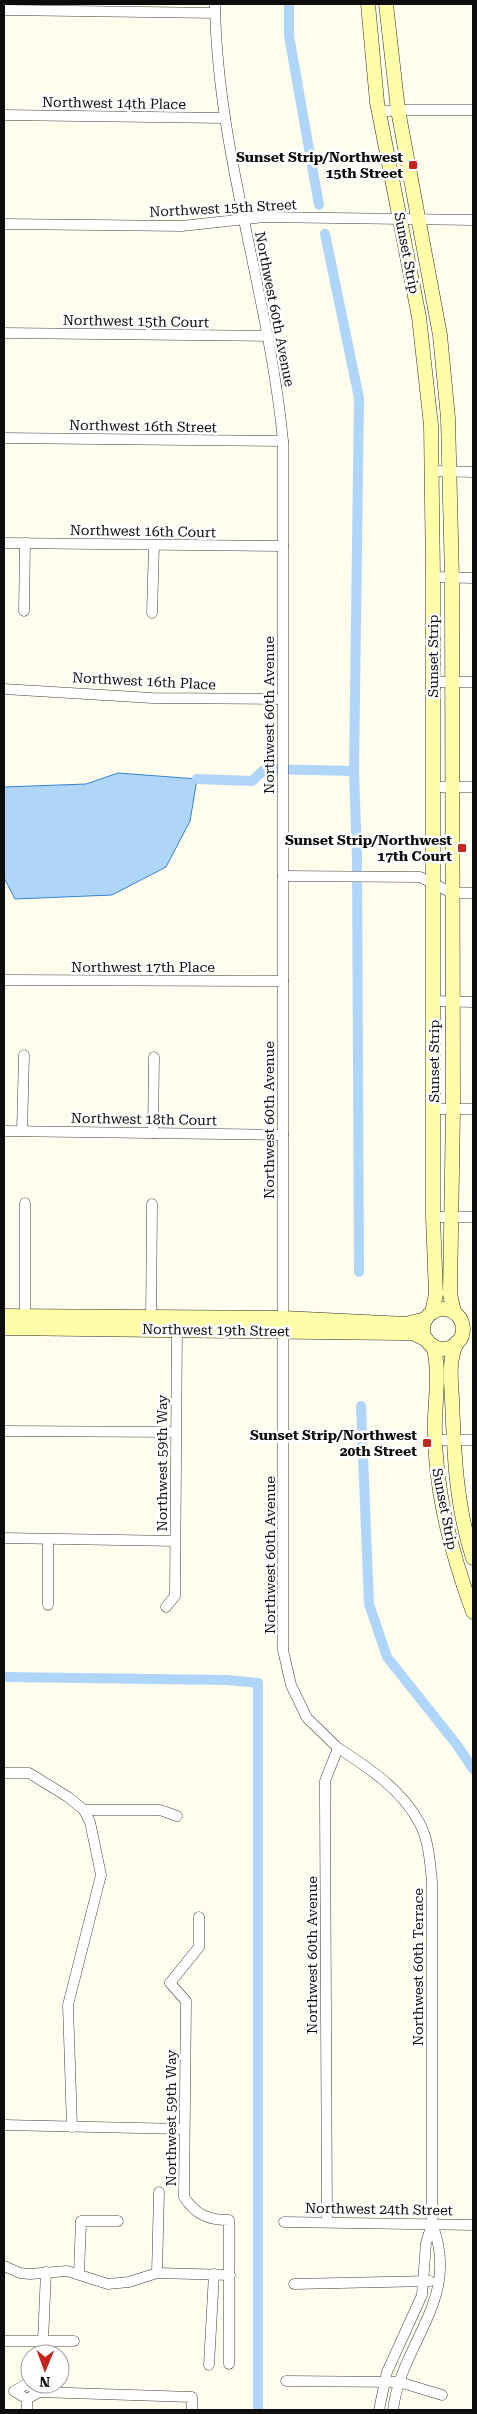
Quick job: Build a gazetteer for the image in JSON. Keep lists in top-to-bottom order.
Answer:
{
  "streets": {
    "street": [
      "Northwest 14th Place",
      "Northwest 15th Street",
      "Sunset Strip",
      "Northwest 60th Avenue",
      "Northwest 15th Court",
      "Northwest 16th Street",
      "Northwest 16th Court",
      "Northwest 16th Place",
      "Northwest 17th Place",
      "Northwest 18th Court",
      "Northwest 19th Street",
      "Northwest 59th Way",
      "Northwest 60th Terrace",
      "Northwest 24th Street"
    ]
  },
  "crossings": [
    ["Northwest 14th Place", "Northwest 60th Avenue"],
    ["Northwest 15th Street", "Sunset Strip"],
    ["Northwest 15th Street", "Northwest 60th Avenue"],
    ["Sunset Strip", "Northwest 19th Street"],
    ["Northwest 60th Avenue", "Northwest 15th Court"],
    ["Northwest 60th Avenue", "Northwest 16th Street"],
    ["Northwest 60th Avenue", "Northwest 16th Court"],
    ["Northwest 60th Avenue", "Northwest 16th Place"],
    ["Northwest 60th Avenue", "Northwest 17th Place"],
    ["Northwest 60th Avenue", "Northwest 18th Court"],
    ["Northwest 60th Avenue", "Northwest 19th Street"],
    ["Northwest 60th Avenue", "Northwest 60th Terrace"],
    ["Northwest 60th Avenue", "Northwest 24th Street"],
    ["Northwest 19th Street", "Northwest 59th Way"],
    ["Northwest 60th Terrace", "Northwest 24th Street"]
  ],
  "places": {
    "transit": ["Sunset Strip/Northwest 15th Street", "Sunset Strip/Northwest 17th Court", "Sunset Strip/Northwest 20th Street"]
  },
  "north": "bottom"
}
